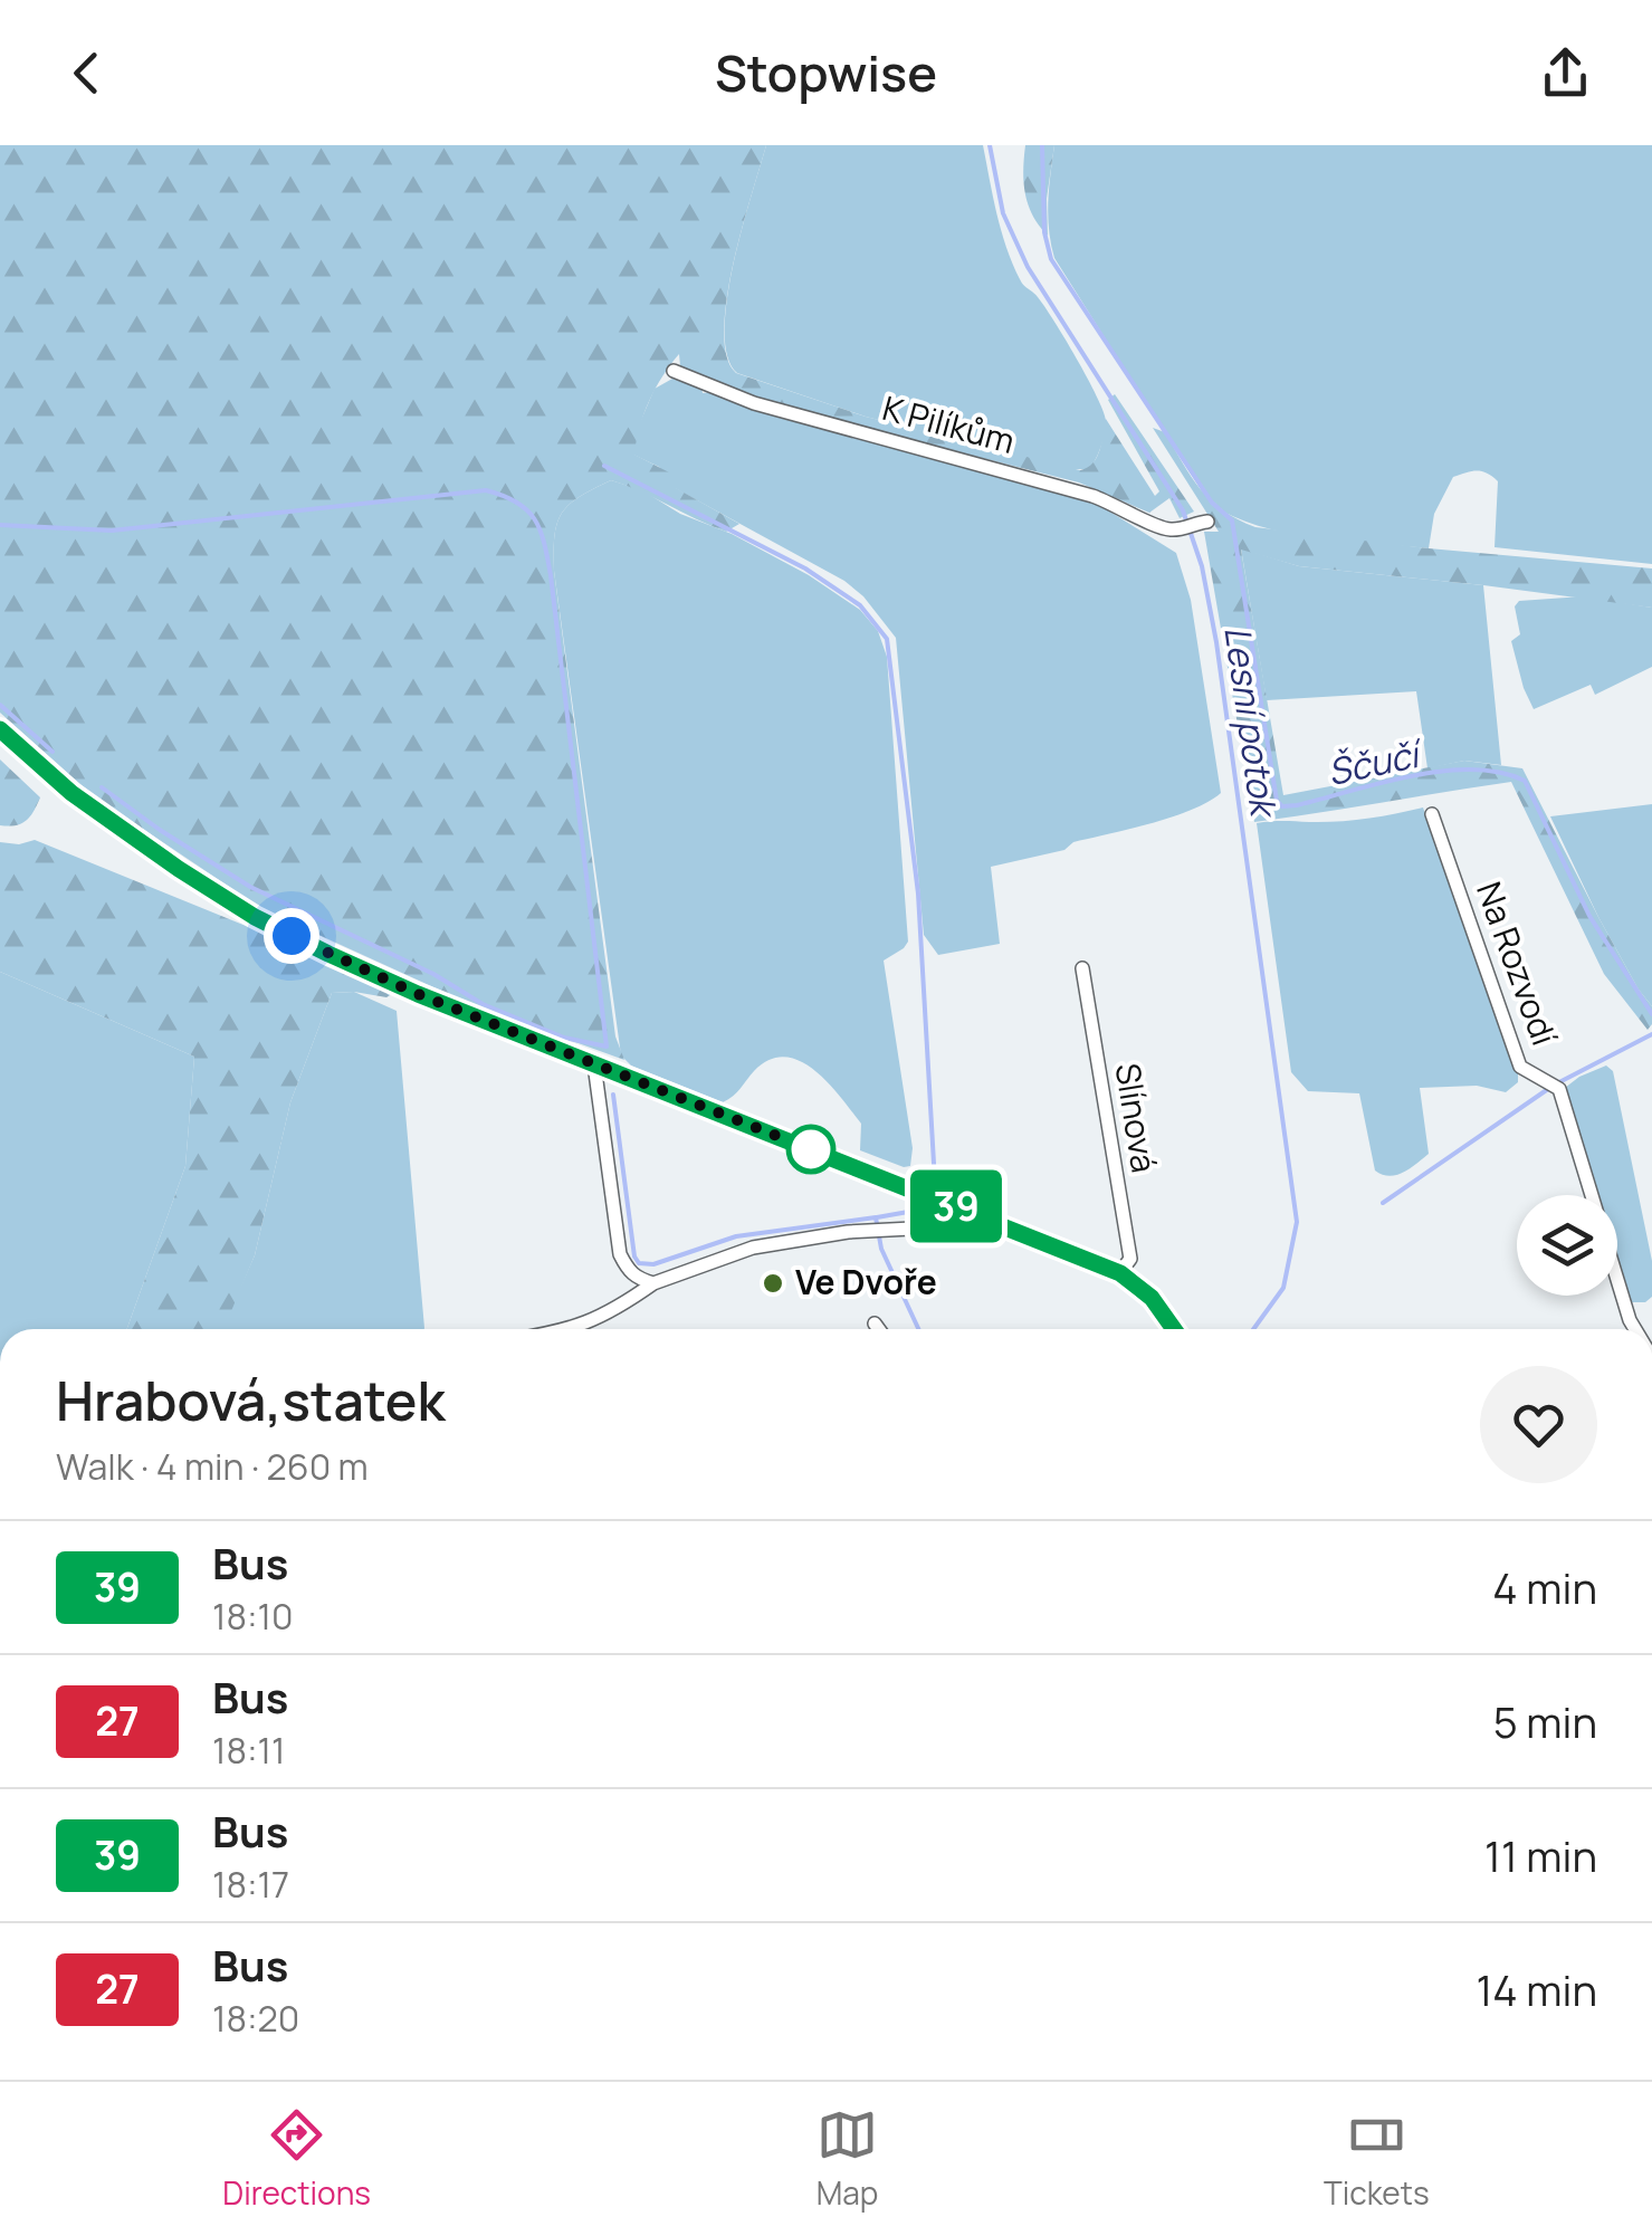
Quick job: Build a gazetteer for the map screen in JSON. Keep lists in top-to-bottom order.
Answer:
{
  "streets": {
    "street": ["K Pilíkům", "Na Rozvodí", "Slínová"]
  },
  "water": ["Lesní potok", "Ščučí"],
  "places": ["Ve Dvoře"],
  "lines": ["bus line 39"],
  "page": {
    "header": "Stopwise",
    "on_map": "39",
    "heading": ["Hrabová,statek", "Walk · 4 min · 260 m"],
    "list": [
      {
        "mark": "39",
        "name": "Bus",
        "note": "18:10",
        "value": "4 min"
      },
      {
        "mark": "27",
        "name": "Bus",
        "note": "18:11",
        "value": "5 min"
      },
      {
        "mark": "39",
        "name": "Bus",
        "note": "18:17",
        "value": "11 min"
      },
      {
        "mark": "27",
        "name": "Bus",
        "note": "18:20",
        "value": "14 min"
      }
    ],
    "tabs": ["Directions", "Map", "Tickets"]
  }
}
